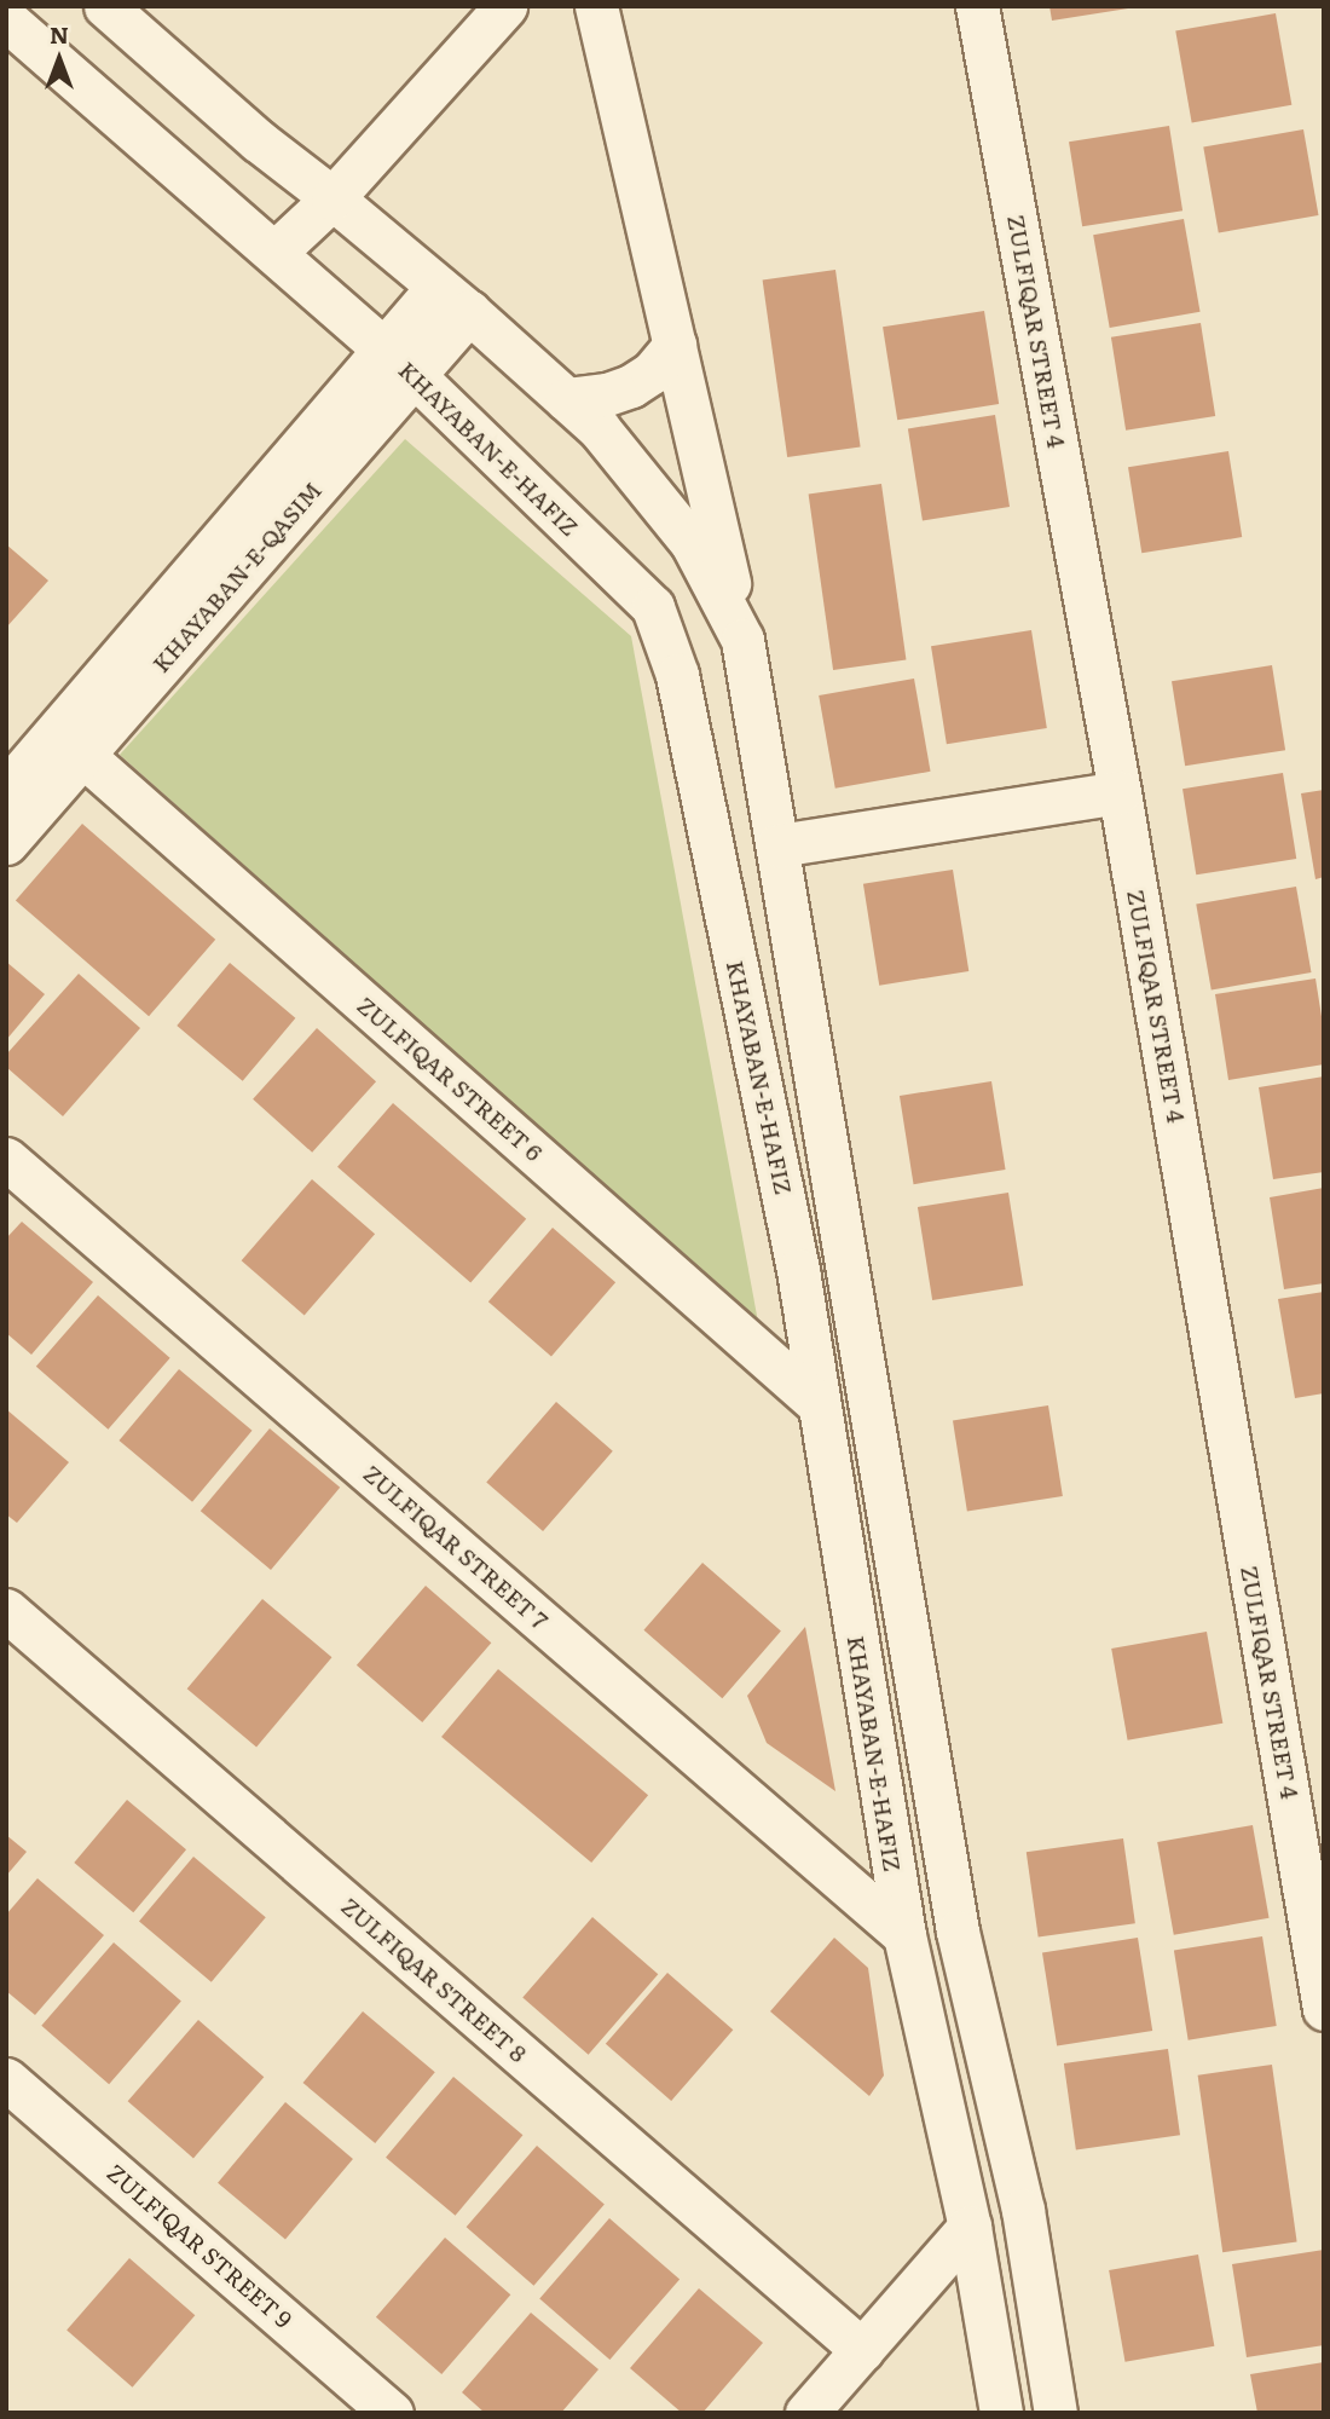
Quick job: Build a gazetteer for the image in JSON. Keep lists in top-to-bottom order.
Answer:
{
  "streets": {
    "street": [
      "ZULFIQAR STREET 4",
      "KHAYABAN-E-HAFIZ",
      "KHAYABAN-E-QASIM",
      "ZULFIQAR STREET 6",
      "ZULFIQAR STREET 7",
      "ZULFIQAR STREET 8",
      "ZULFIQAR STREET 9"
    ]
  },
  "crossings": [
    ["KHAYABAN-E-HAFIZ", "KHAYABAN-E-QASIM"],
    ["KHAYABAN-E-HAFIZ", "ZULFIQAR STREET 6"],
    ["KHAYABAN-E-HAFIZ", "ZULFIQAR STREET 7"],
    ["KHAYABAN-E-QASIM", "ZULFIQAR STREET 6"]
  ],
  "north": "top"
}
